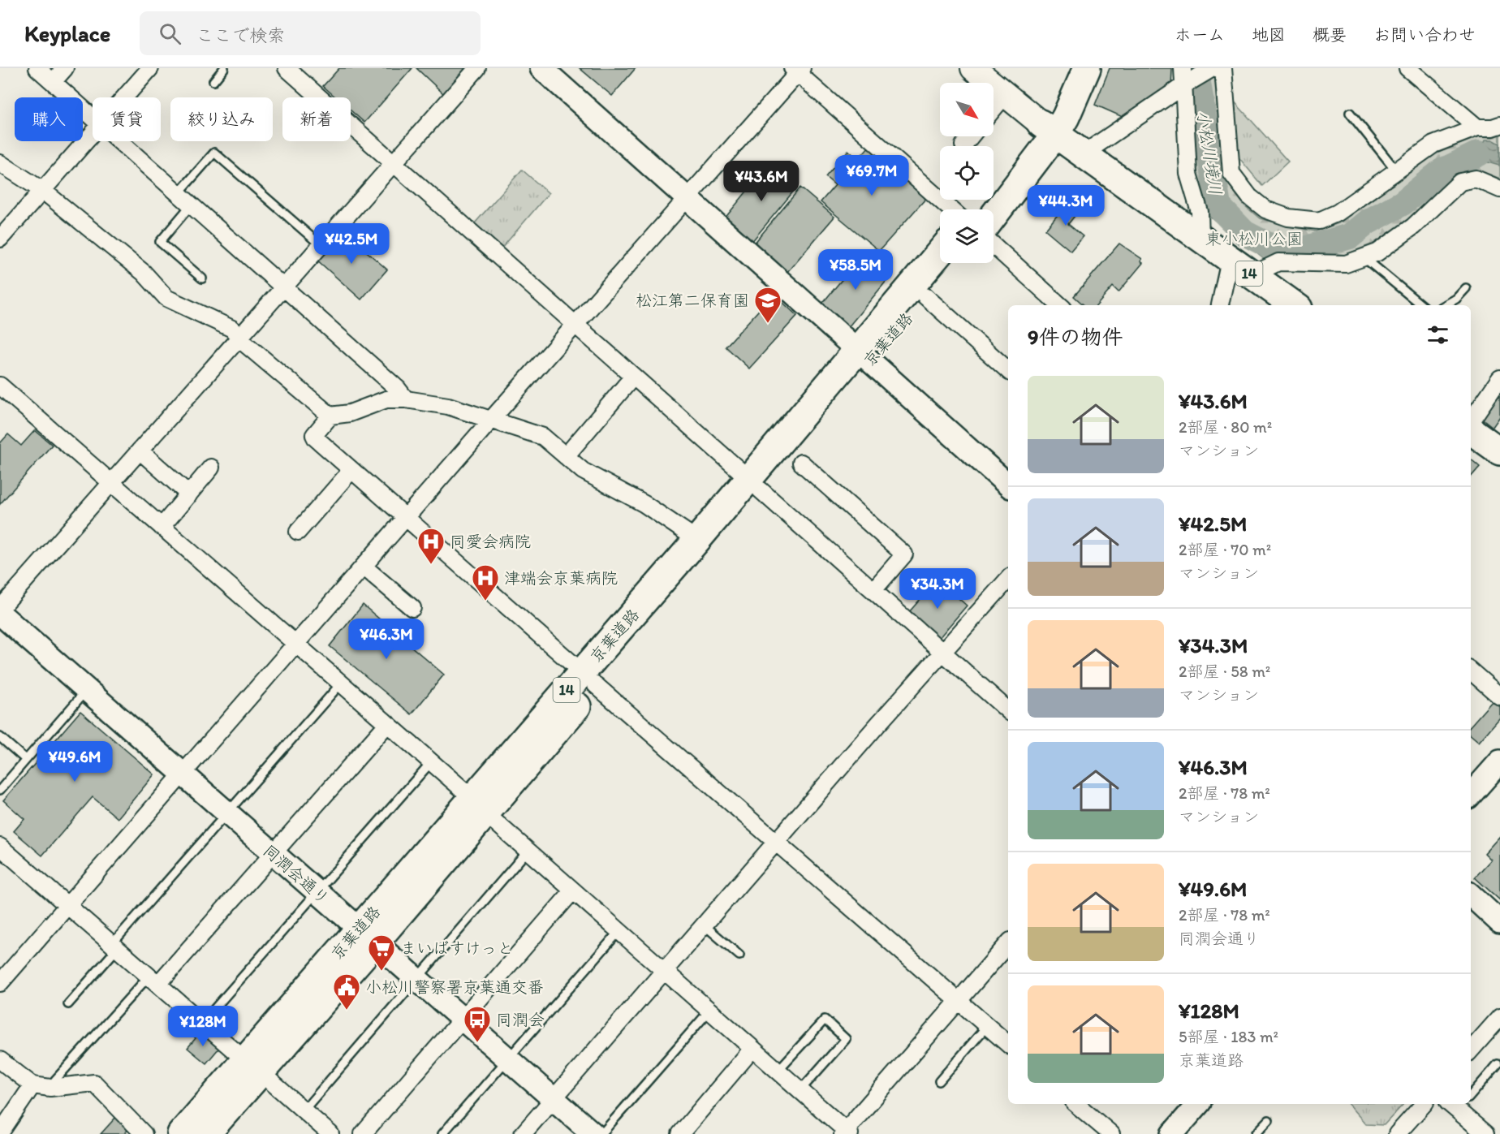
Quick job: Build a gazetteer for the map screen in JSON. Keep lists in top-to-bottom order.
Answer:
{
  "streets": {
    "highway": ["14", "京葉道路"],
    "street": ["同潤会通り"]
  },
  "crossings": [
    ["京葉道路", "同潤会通り"]
  ],
  "water": ["小松川境川"],
  "parks": ["東小松川公園"],
  "places": {
    "school or university": ["松江第二保育園"],
    "hospital": ["同愛会病院", "津端会京葉病院"],
    "supermarket": ["まいばすけっと"],
    "public building": ["小松川警察署京葉通交番"],
    "bus stop": ["同潤会"]
  },
  "north": "bottom right",
  "page": {
    "header": "Keyplace",
    "search": "ここで検索",
    "nav": [
      "ホーム",
      "地図",
      "概要",
      "お問い合わせ"
    ],
    "chip": [
      "購入",
      "賃貸",
      "絞り込み",
      "新着"
    ],
    "price": [
      "¥69.7M",
      "¥43.6M",
      "¥44.3M",
      "¥42.5M",
      "¥58.5M",
      "¥34.3M",
      "¥46.3M",
      "¥49.6M",
      "¥128M"
    ],
    "heading": "9件の物件",
    "list": [
      {
        "name": "¥43.6M",
        "note": "2部屋 · 80 m² · マンション"
      },
      {
        "name": "¥42.5M",
        "note": "2部屋 · 70 m² · マンション"
      },
      {
        "name": "¥34.3M",
        "note": "2部屋 · 58 m² · マンション"
      },
      {
        "name": "¥46.3M",
        "note": "2部屋 · 78 m² · マンション"
      },
      {
        "name": "¥49.6M",
        "note": "2部屋 · 78 m² · 同潤会通り"
      },
      {
        "name": "¥128M",
        "note": "5部屋 · 183 m² · 京葉道路"
      }
    ]
  }
}
